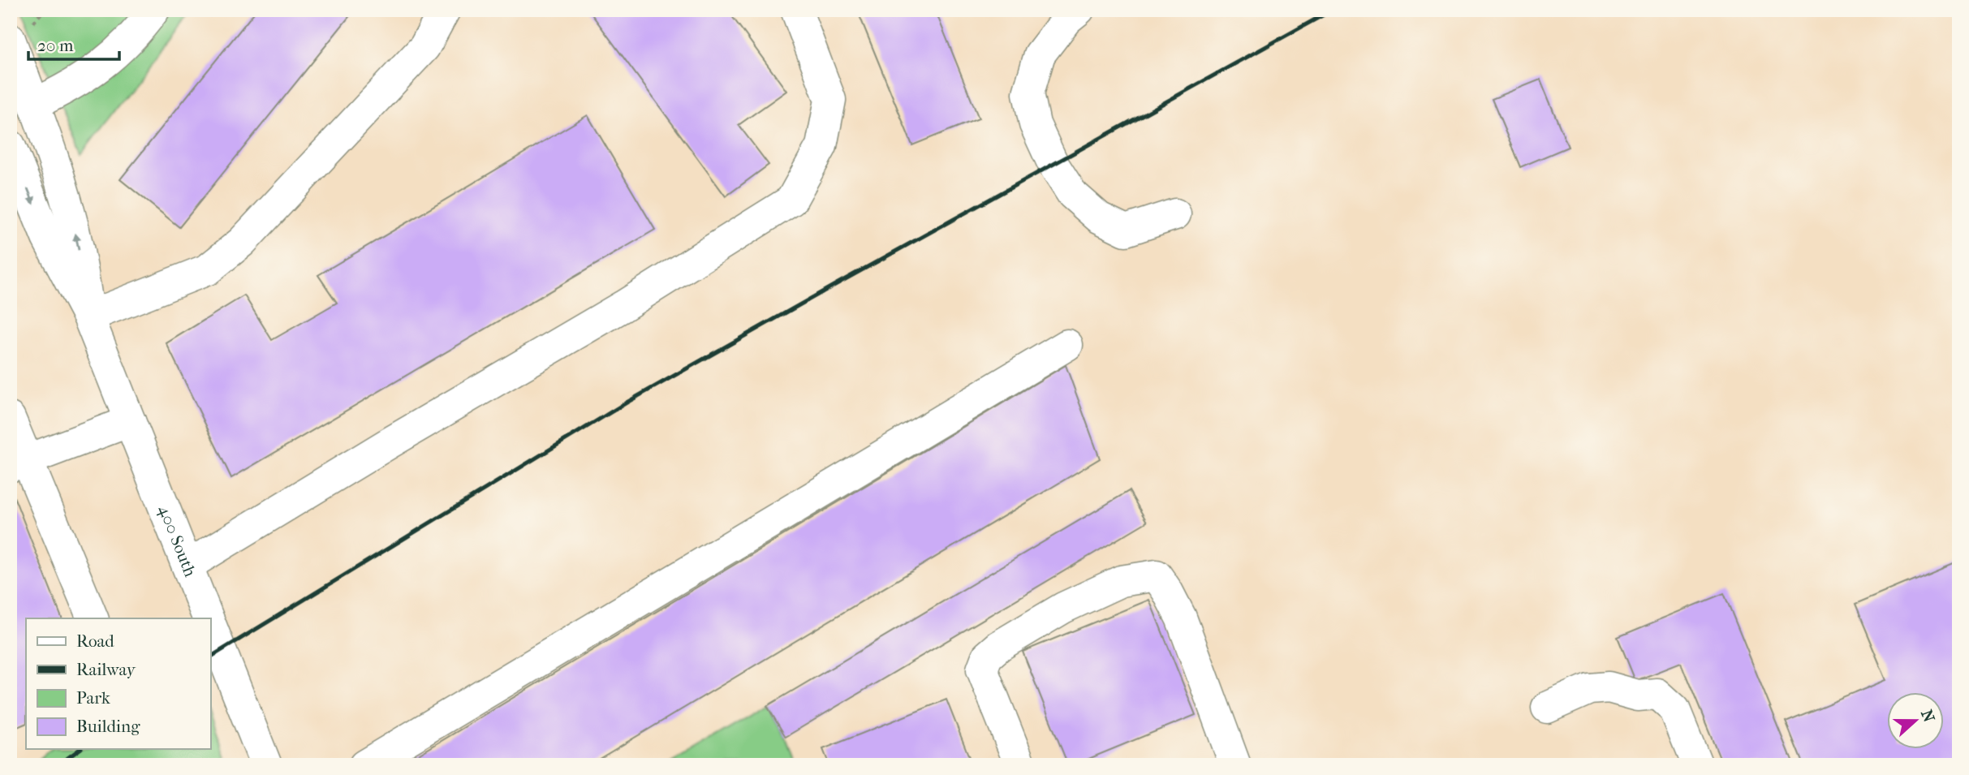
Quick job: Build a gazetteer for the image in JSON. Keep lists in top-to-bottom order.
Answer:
{
  "streets": {
    "street": ["400 South"]
  },
  "legend": [
    "Road",
    "Railway",
    "Park",
    "Building"
  ],
  "scale_bar": "20 m",
  "north": "right"
}
